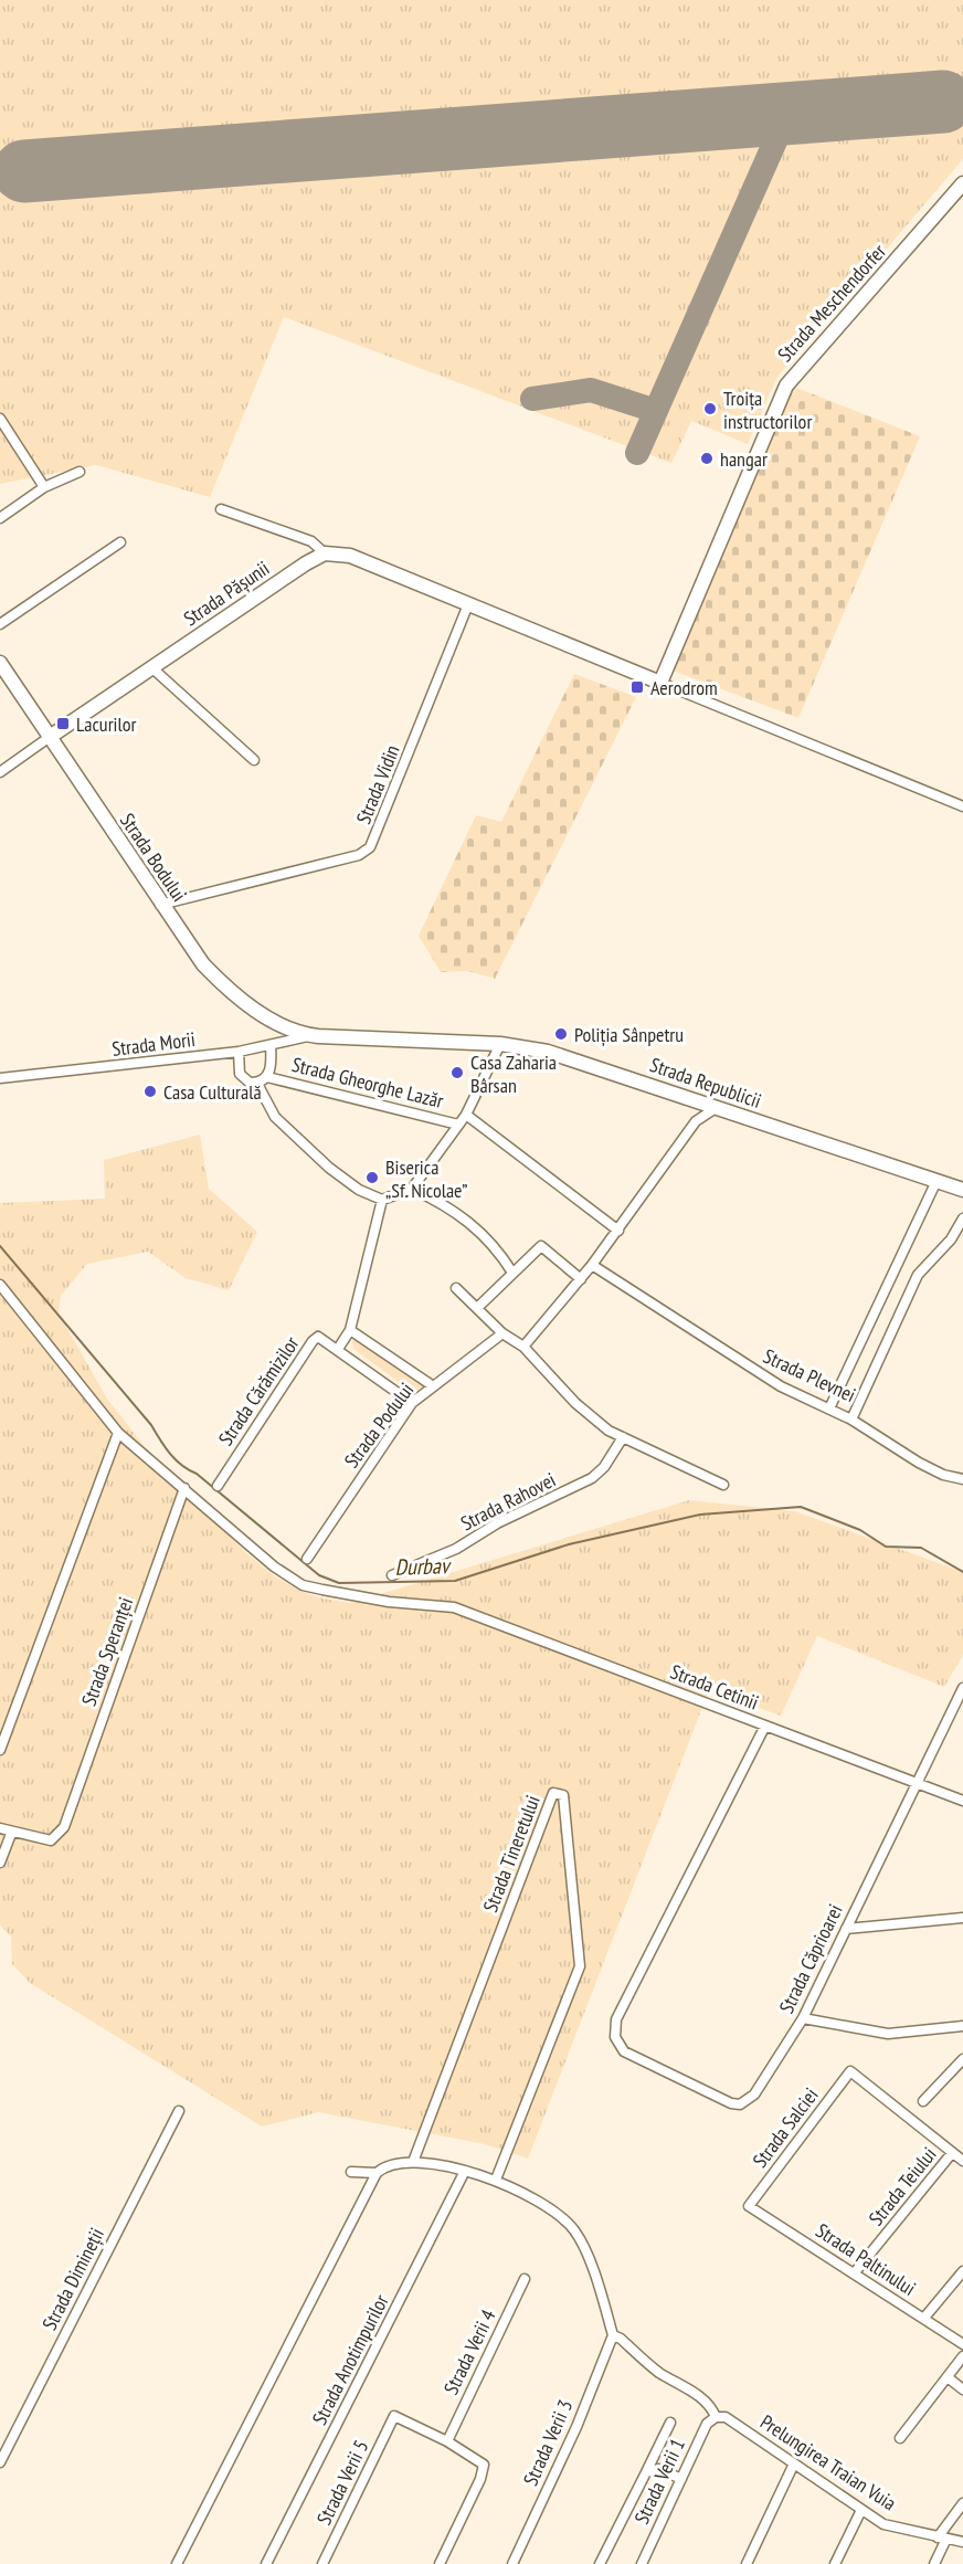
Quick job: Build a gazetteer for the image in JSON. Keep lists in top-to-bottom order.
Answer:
{
  "streets": {
    "main road": [
      "Strada Meschendorfer",
      "Strada Pășunii",
      "Strada Bodului",
      "Strada Republicii"
    ],
    "street": [
      "Strada Vidin",
      "Strada Morii",
      "Strada Gheorghe Lazăr",
      "Strada Plevnei",
      "Strada Cărămizilor",
      "Strada Podului",
      "Strada Rahovei",
      "Strada Speranței",
      "Strada Cetinii",
      "Strada Tineretului",
      "Strada Căprioarei",
      "Strada Salciei",
      "Strada Teiului",
      "Strada Paltinului",
      "Strada Dimineții",
      "Strada Verii 4",
      "Strada Anotimpurilor",
      "Strada Verii 3",
      "Prelungirea Traian Vuia",
      "Strada Verii 1",
      "Strada Verii 5"
    ]
  },
  "crossings": [
    ["Strada Pășunii", "Strada Bodului"],
    ["Strada Vidin", "Strada Bodului"],
    ["Strada Bodului", "Strada Morii"],
    ["Strada Bodului", "Strada Republicii"],
    ["Strada Morii", "Strada Republicii"],
    ["Strada Speranței", "Strada Cetinii"],
    ["Strada Cetinii", "Strada Căprioarei"],
    ["Strada Salciei", "Strada Teiului"],
    ["Strada Salciei", "Strada Paltinului"],
    ["Strada Teiului", "Strada Paltinului"],
    ["Strada Verii 4", "Strada Verii 5"],
    ["Prelungirea Traian Vuia", "Strada Verii 1"]
  ],
  "water": ["Durbav"],
  "places": {
    "other": [
      "Troița instructorilor",
      "hangar",
      "Poliția Sânpetru",
      "Casa Zaharia Bârsan",
      "Casa Culturală",
      "Biserica „Sf. Nicolae”"
    ],
    "transit": ["Aerodrom", "Lacurilor"]
  }
}
